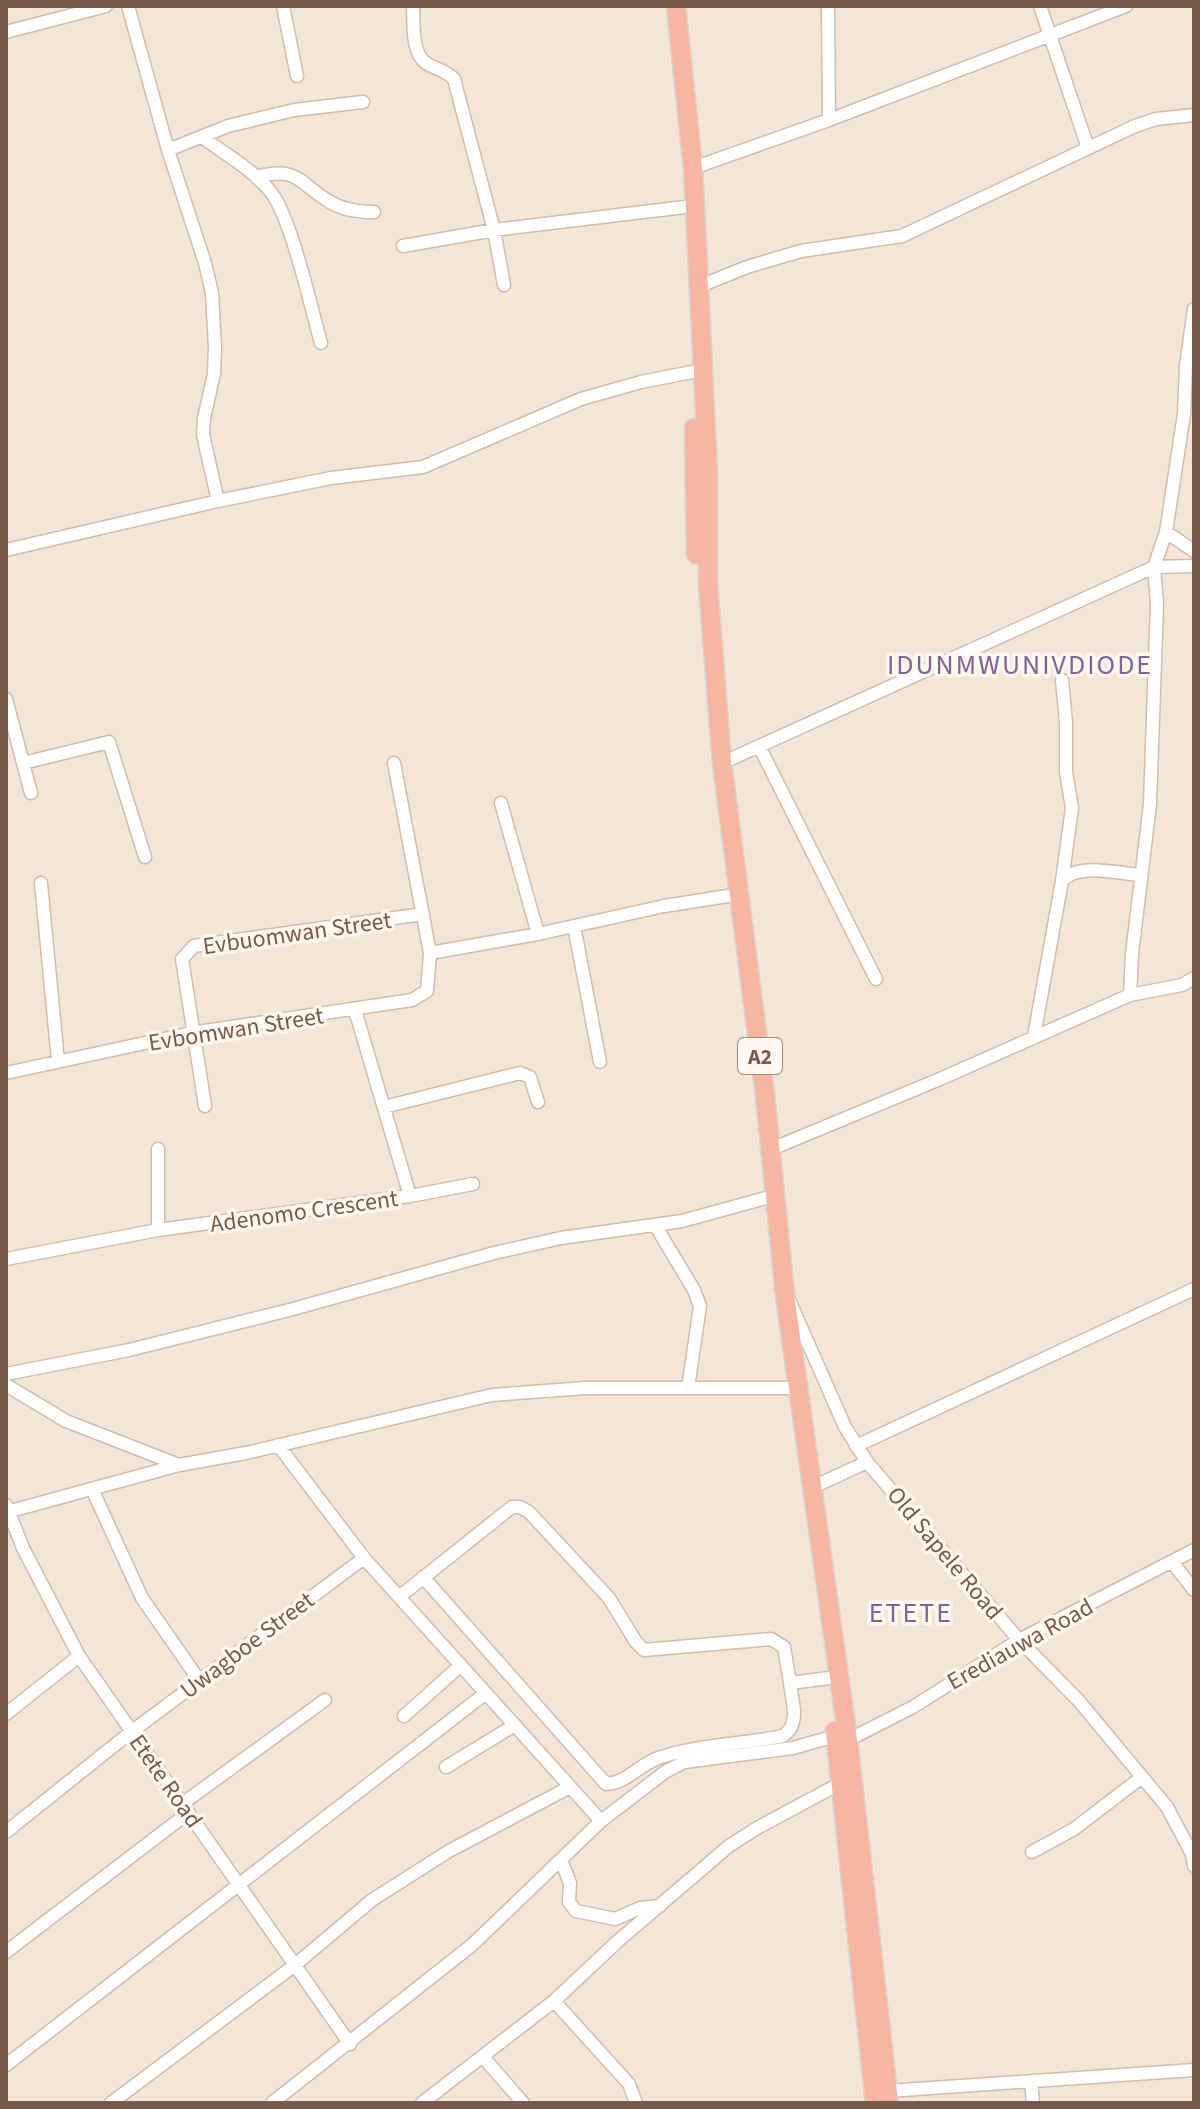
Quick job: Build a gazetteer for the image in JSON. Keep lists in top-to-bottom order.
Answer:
{
  "streets": {
    "highway": ["A2"],
    "street": [
      "Evbuomwan Street",
      "Evbomwan Street",
      "Adenomo Crescent",
      "Old Sapele Road",
      "Erediauwa Road",
      "Uwagboe Street",
      "Etete Road"
    ]
  },
  "crossings": [
    ["Evbuomwan Street", "Evbomwan Street"],
    ["Evbomwan Street", "Adenomo Crescent"],
    ["A2", "Old Sapele Road"],
    ["A2", "Erediauwa Road"],
    ["Old Sapele Road", "Erediauwa Road"],
    ["Erediauwa Road", "Etete Road"],
    ["Uwagboe Street", "Etete Road"]
  ],
  "districts": ["IDUNMWUNIVDIODE", "ETETE"]
}
